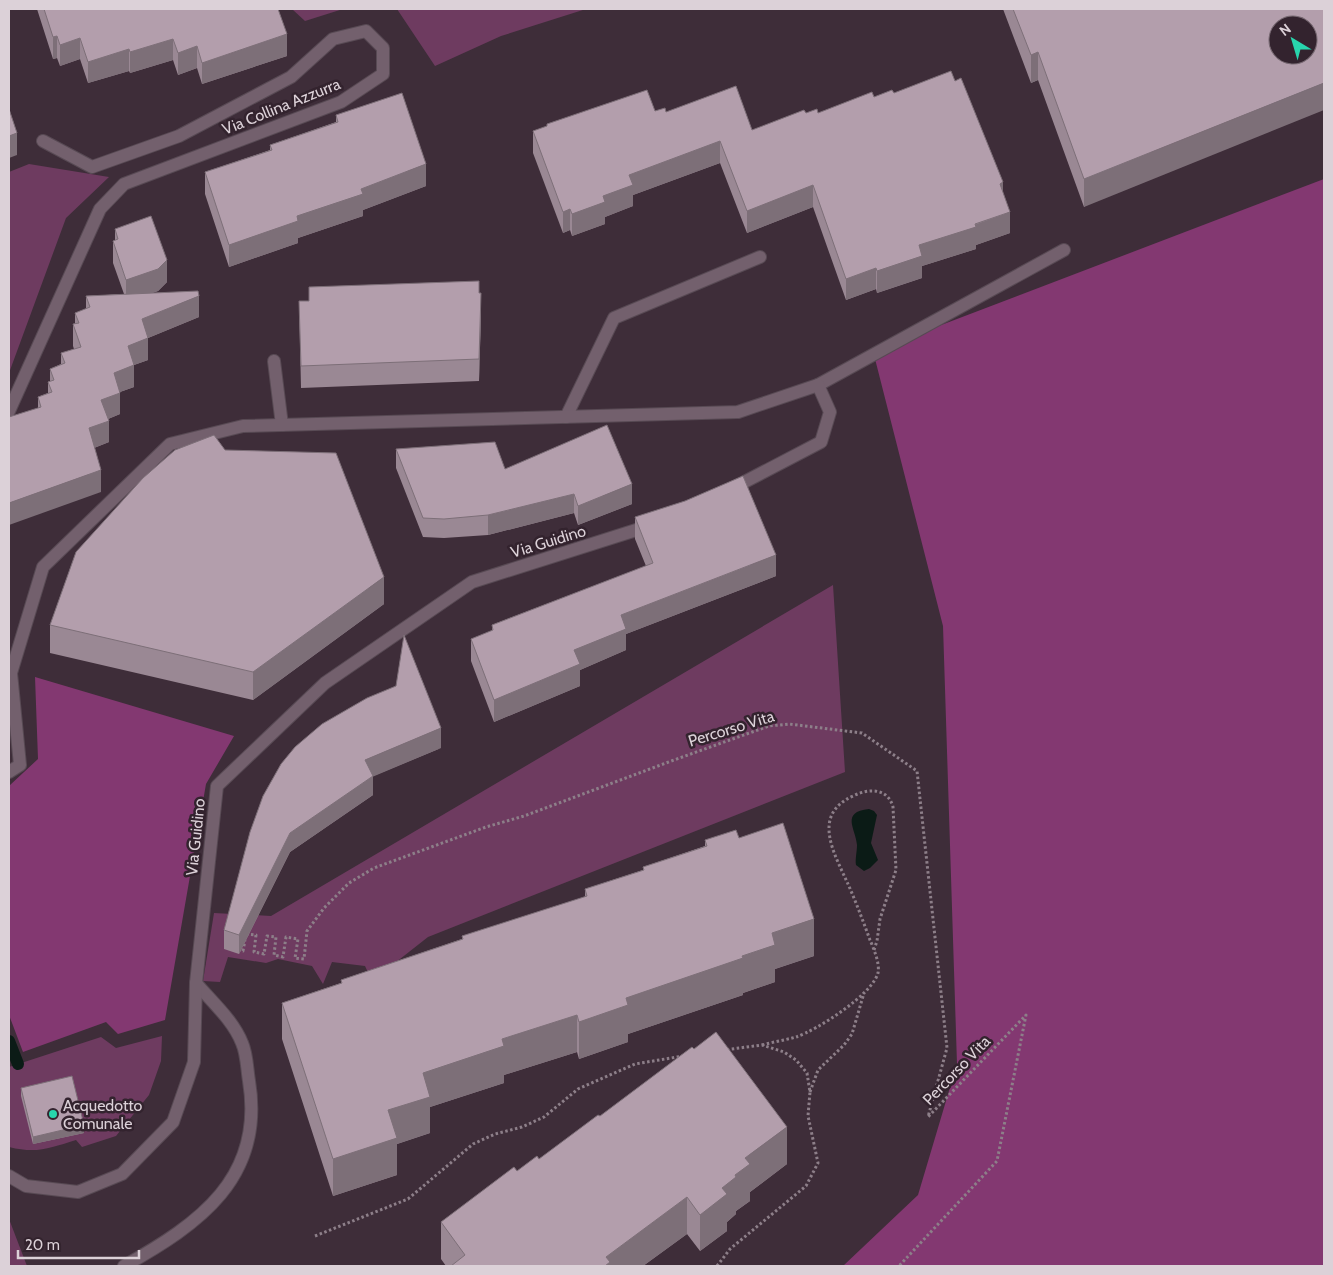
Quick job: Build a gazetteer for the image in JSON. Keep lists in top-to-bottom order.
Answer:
{
  "streets": {
    "street": ["Via Collina Azzurra", "Via Guidino"],
    "path": ["Percorso Vita"]
  },
  "places": ["Acquedotto Comunale"],
  "scale_bar": "20 m",
  "north": "top left"
}
